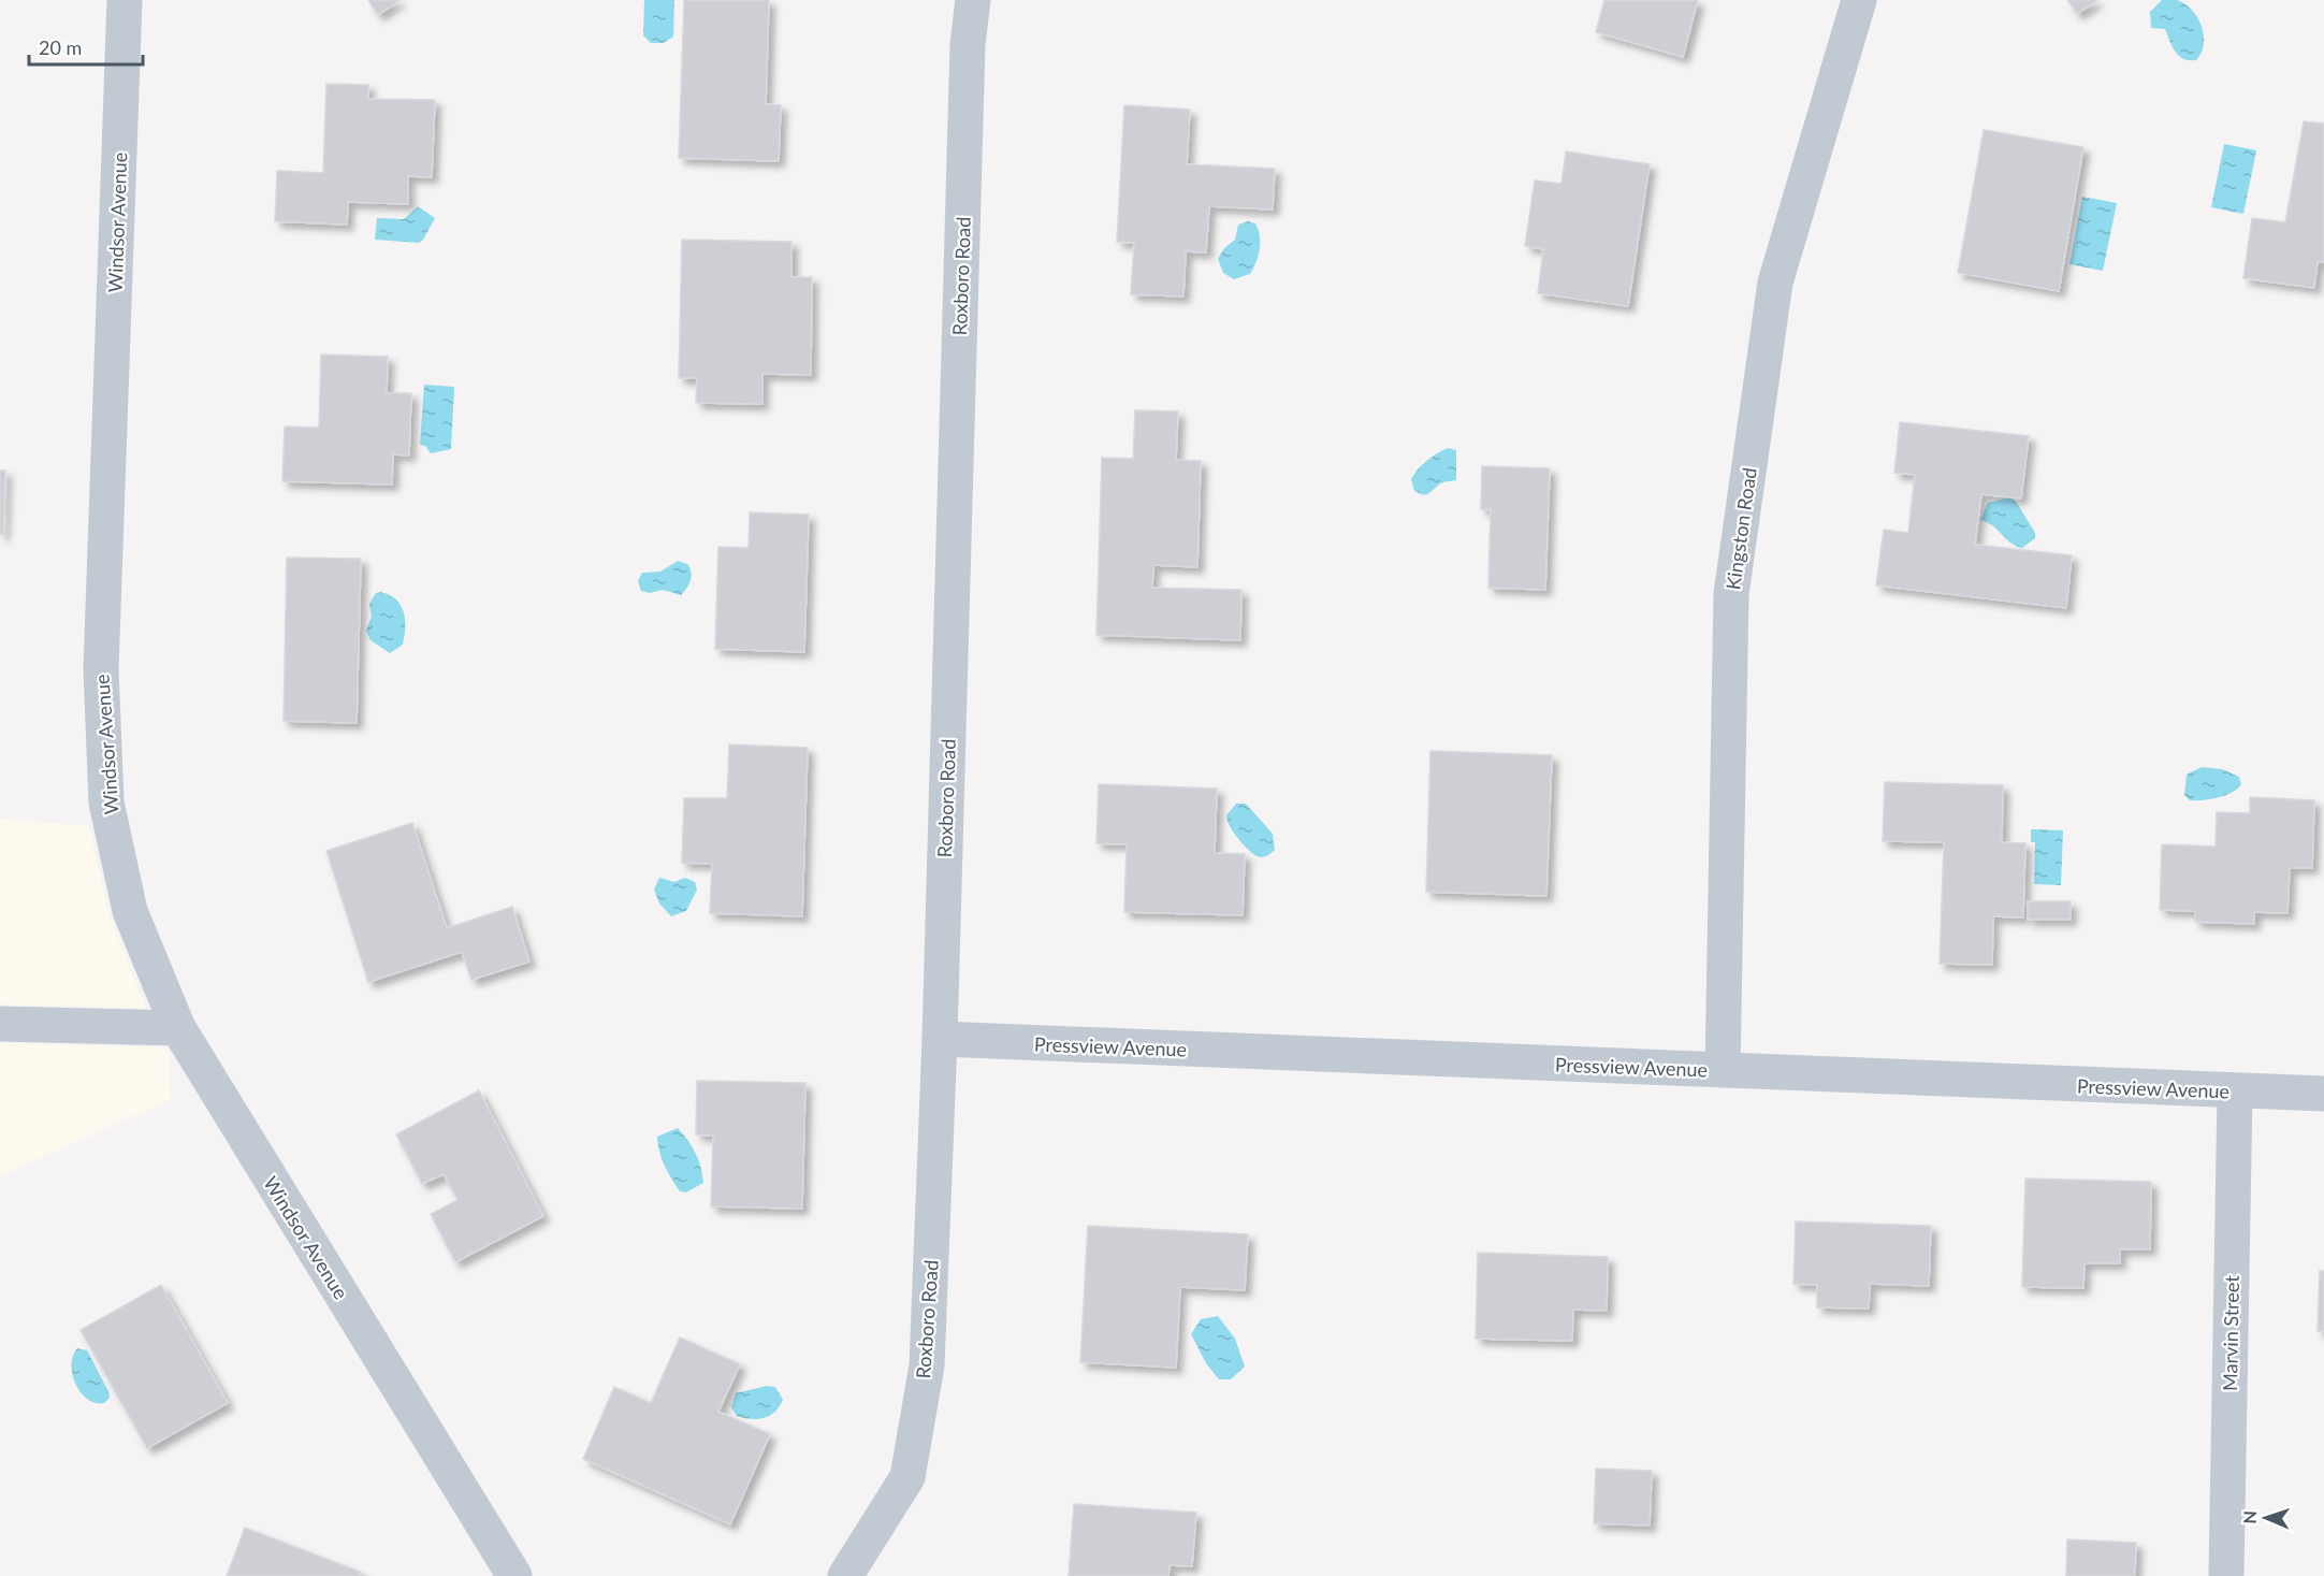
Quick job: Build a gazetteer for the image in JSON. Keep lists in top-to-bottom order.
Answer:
{
  "streets": {
    "street": [
      "Windsor Avenue",
      "Roxboro Road",
      "Kingston Road",
      "Pressview Avenue",
      "Marvin Street"
    ]
  },
  "crossings": [
    ["Roxboro Road", "Pressview Avenue"],
    ["Kingston Road", "Pressview Avenue"],
    ["Pressview Avenue", "Marvin Street"]
  ],
  "scale_bar": "20 m",
  "north": "left"
}
